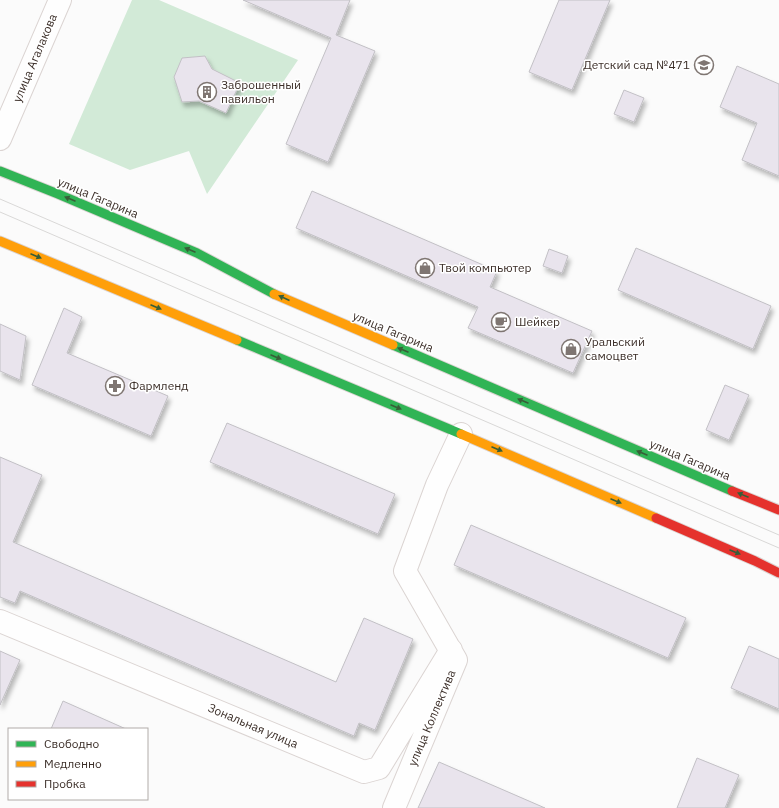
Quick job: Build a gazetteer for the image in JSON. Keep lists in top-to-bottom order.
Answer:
{
  "streets": {
    "main road": ["улица Гагарина"],
    "street": ["улица Агалакова", "улица Коллектива", "Зональная улица"]
  },
  "crossings": [
    ["улица Коллектива", "Зональная улица"]
  ],
  "places": {
    "school or university": ["Детский сад №471"],
    "building": ["Заброшенный павильон"],
    "shop": ["Твой компьютер", "Уральский самоцвет"],
    "cafe": ["Шейкер"],
    "pharmacy": ["Фармленд"]
  },
  "legend": ["Свободно", "Медленно", "Пробка"]
}
